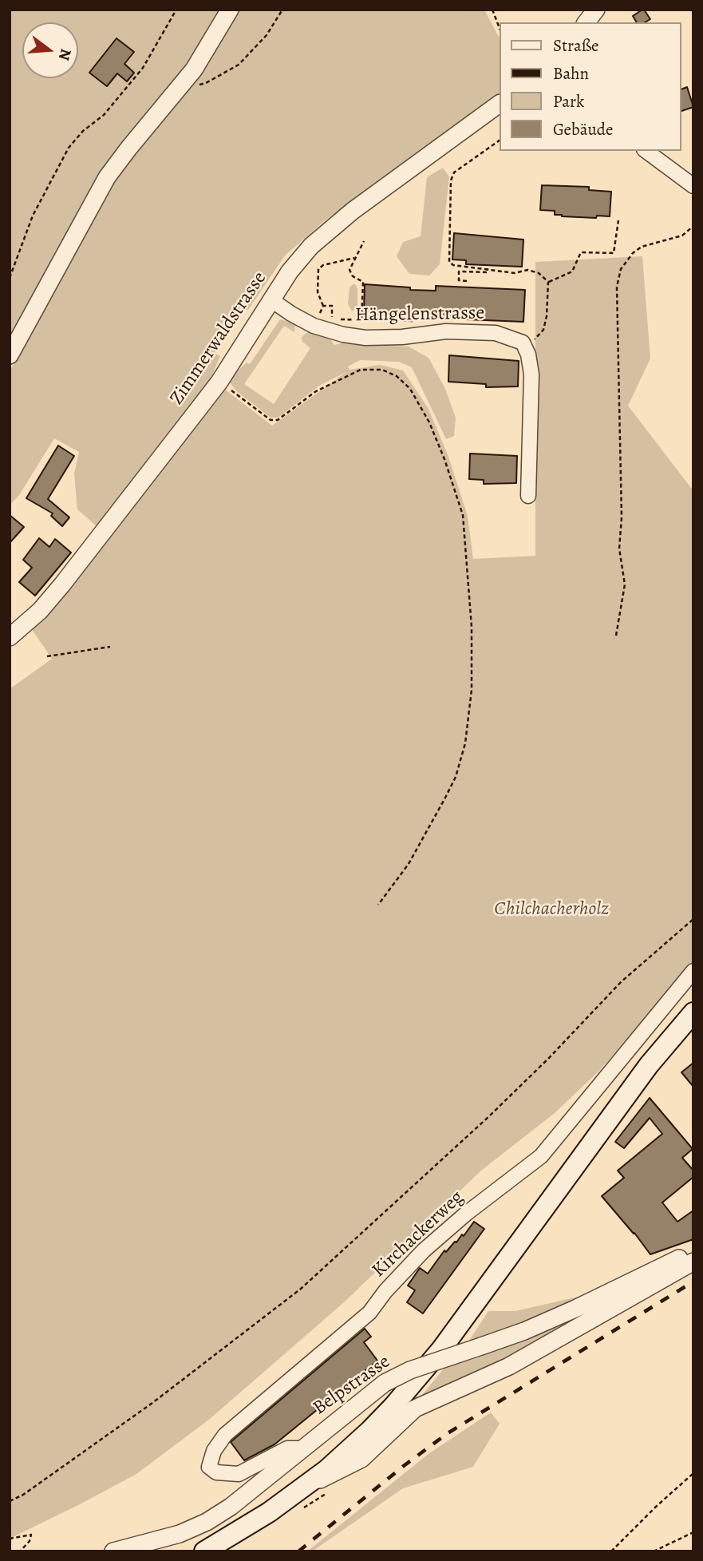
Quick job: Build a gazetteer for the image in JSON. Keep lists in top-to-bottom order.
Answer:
{
  "streets": {
    "street": [
      "Hängelenstrasse",
      "Zimmerwaldstrasse",
      "Kirchackerweg",
      "Belpstrasse"
    ]
  },
  "crossings": [
    ["Hängelenstrasse", "Zimmerwaldstrasse"],
    ["Kirchackerweg", "Belpstrasse"]
  ],
  "parks": ["Chilchacherholz"],
  "legend": [
    "Straße",
    "Bahn",
    "Park",
    "Gebäude"
  ],
  "north": "right"
}
